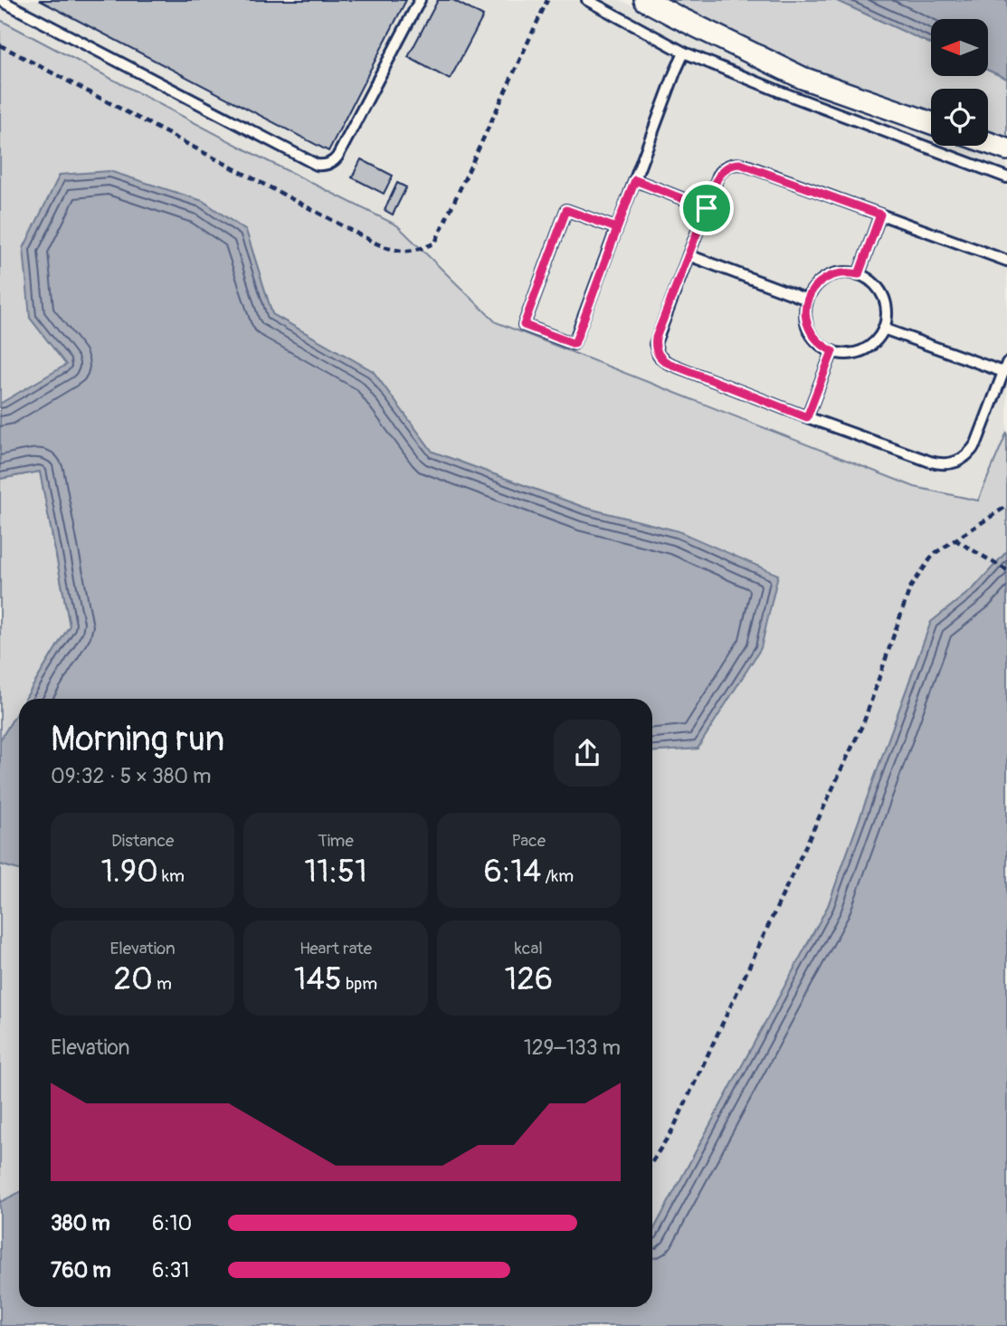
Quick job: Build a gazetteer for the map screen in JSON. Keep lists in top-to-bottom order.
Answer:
{
  "north": "left",
  "page": {
    "heading": ["Morning run", "09:32 · 5 × 380 m"],
    "stats": [
      ["Distance", "1.90 km"],
      ["Time", "11:51"],
      ["Pace", "6:14 /km"],
      ["Elevation", "20 m"],
      ["Heart rate", "145 bpm"],
      ["kcal", "126"]
    ],
    "chart": ["Elevation", "129–133 m"],
    "list": [
      {
        "name": "380 m",
        "note": "6:10"
      },
      {
        "name": "760 m",
        "note": "6:31"
      }
    ]
  }
}
